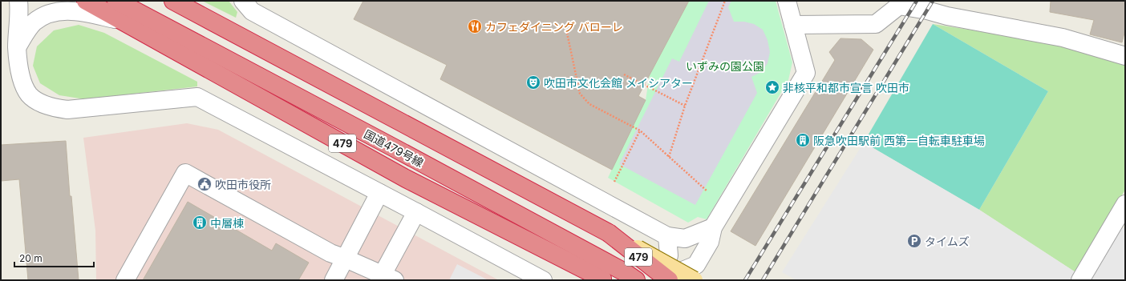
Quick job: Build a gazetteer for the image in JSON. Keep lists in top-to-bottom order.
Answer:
{
  "streets": {
    "highway": ["479", "国道479号線"]
  },
  "parks": ["いずみの園公園"],
  "places": {
    "restaurant": ["カフェダイニング バローレ"],
    "theatre": ["吹田市文化会館 メイシアター"],
    "place": ["非核平和都市宣言 吹田市"],
    "building": ["阪急吹田駅前 西第一自転車駐車場", "中層棟"],
    "public building": ["吹田市役所"],
    "parking": ["タイムズ"]
  },
  "scale_bar": "20 m"
}
